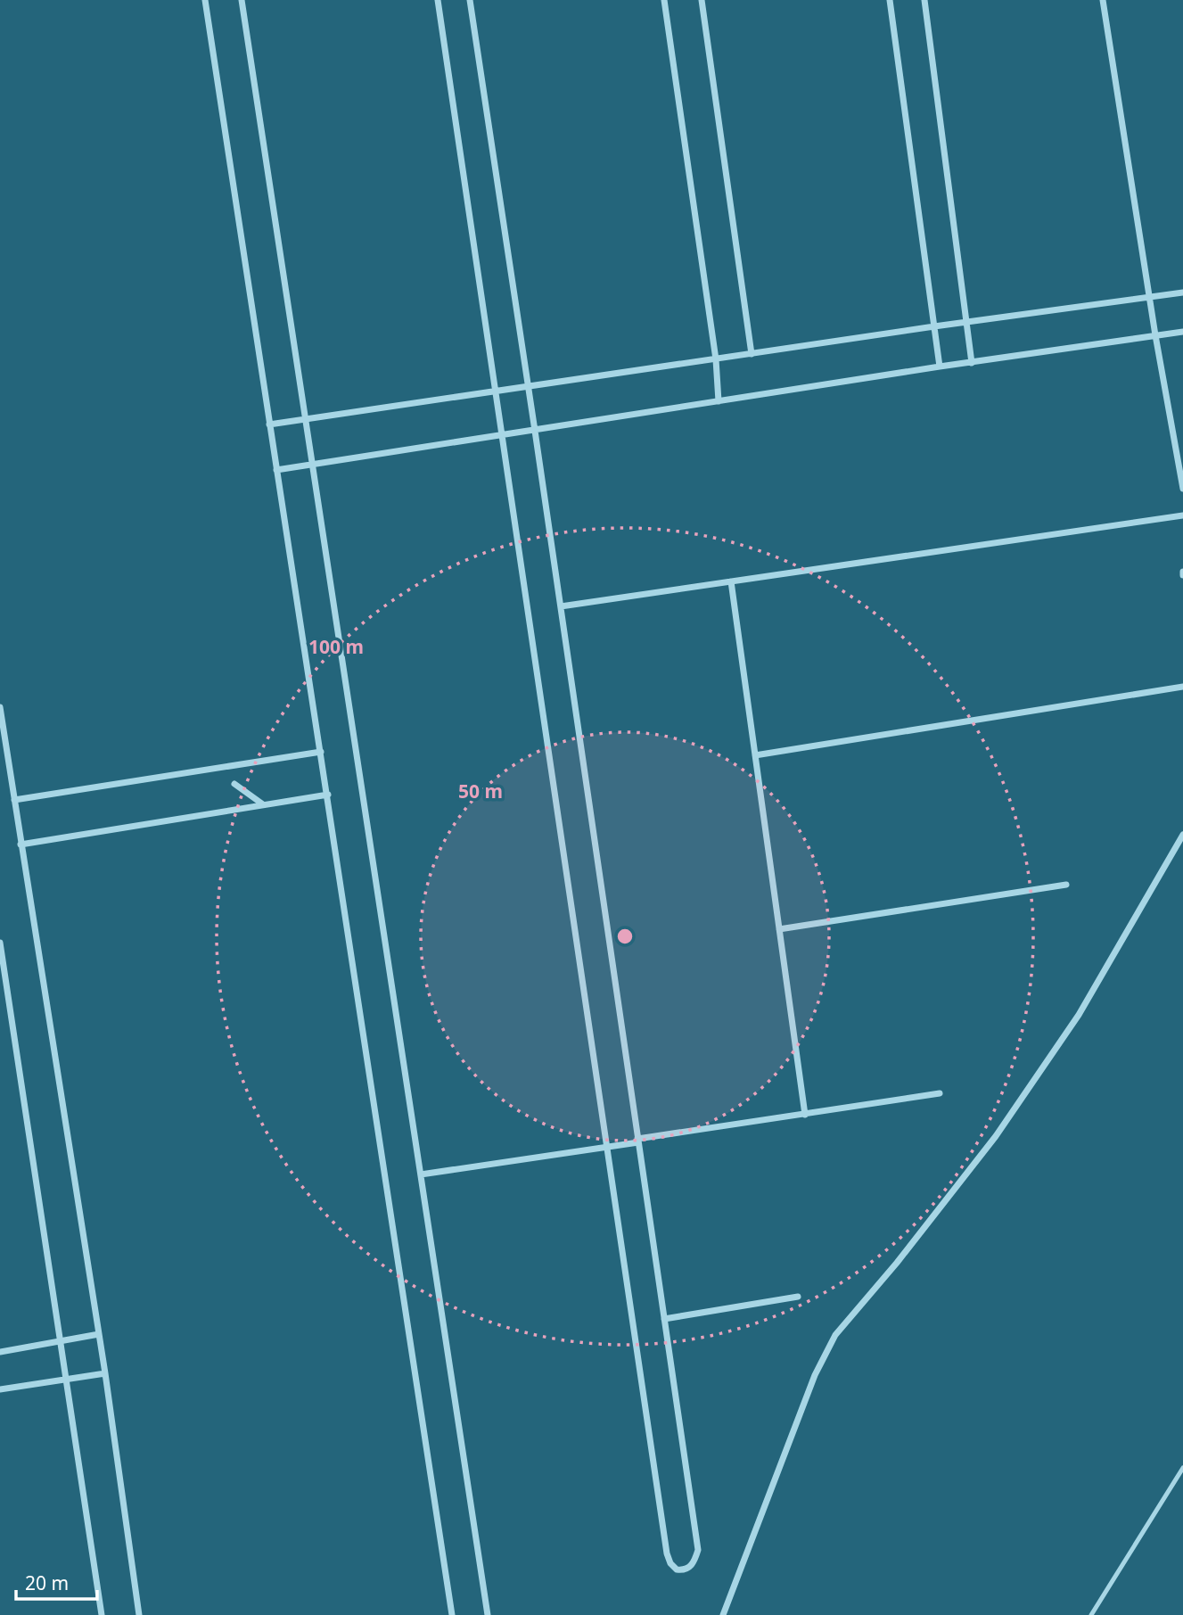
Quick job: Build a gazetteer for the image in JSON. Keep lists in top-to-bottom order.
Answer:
{
  "scale_bar": "20 m",
  "rings": ["100 m", "50 m"]
}
